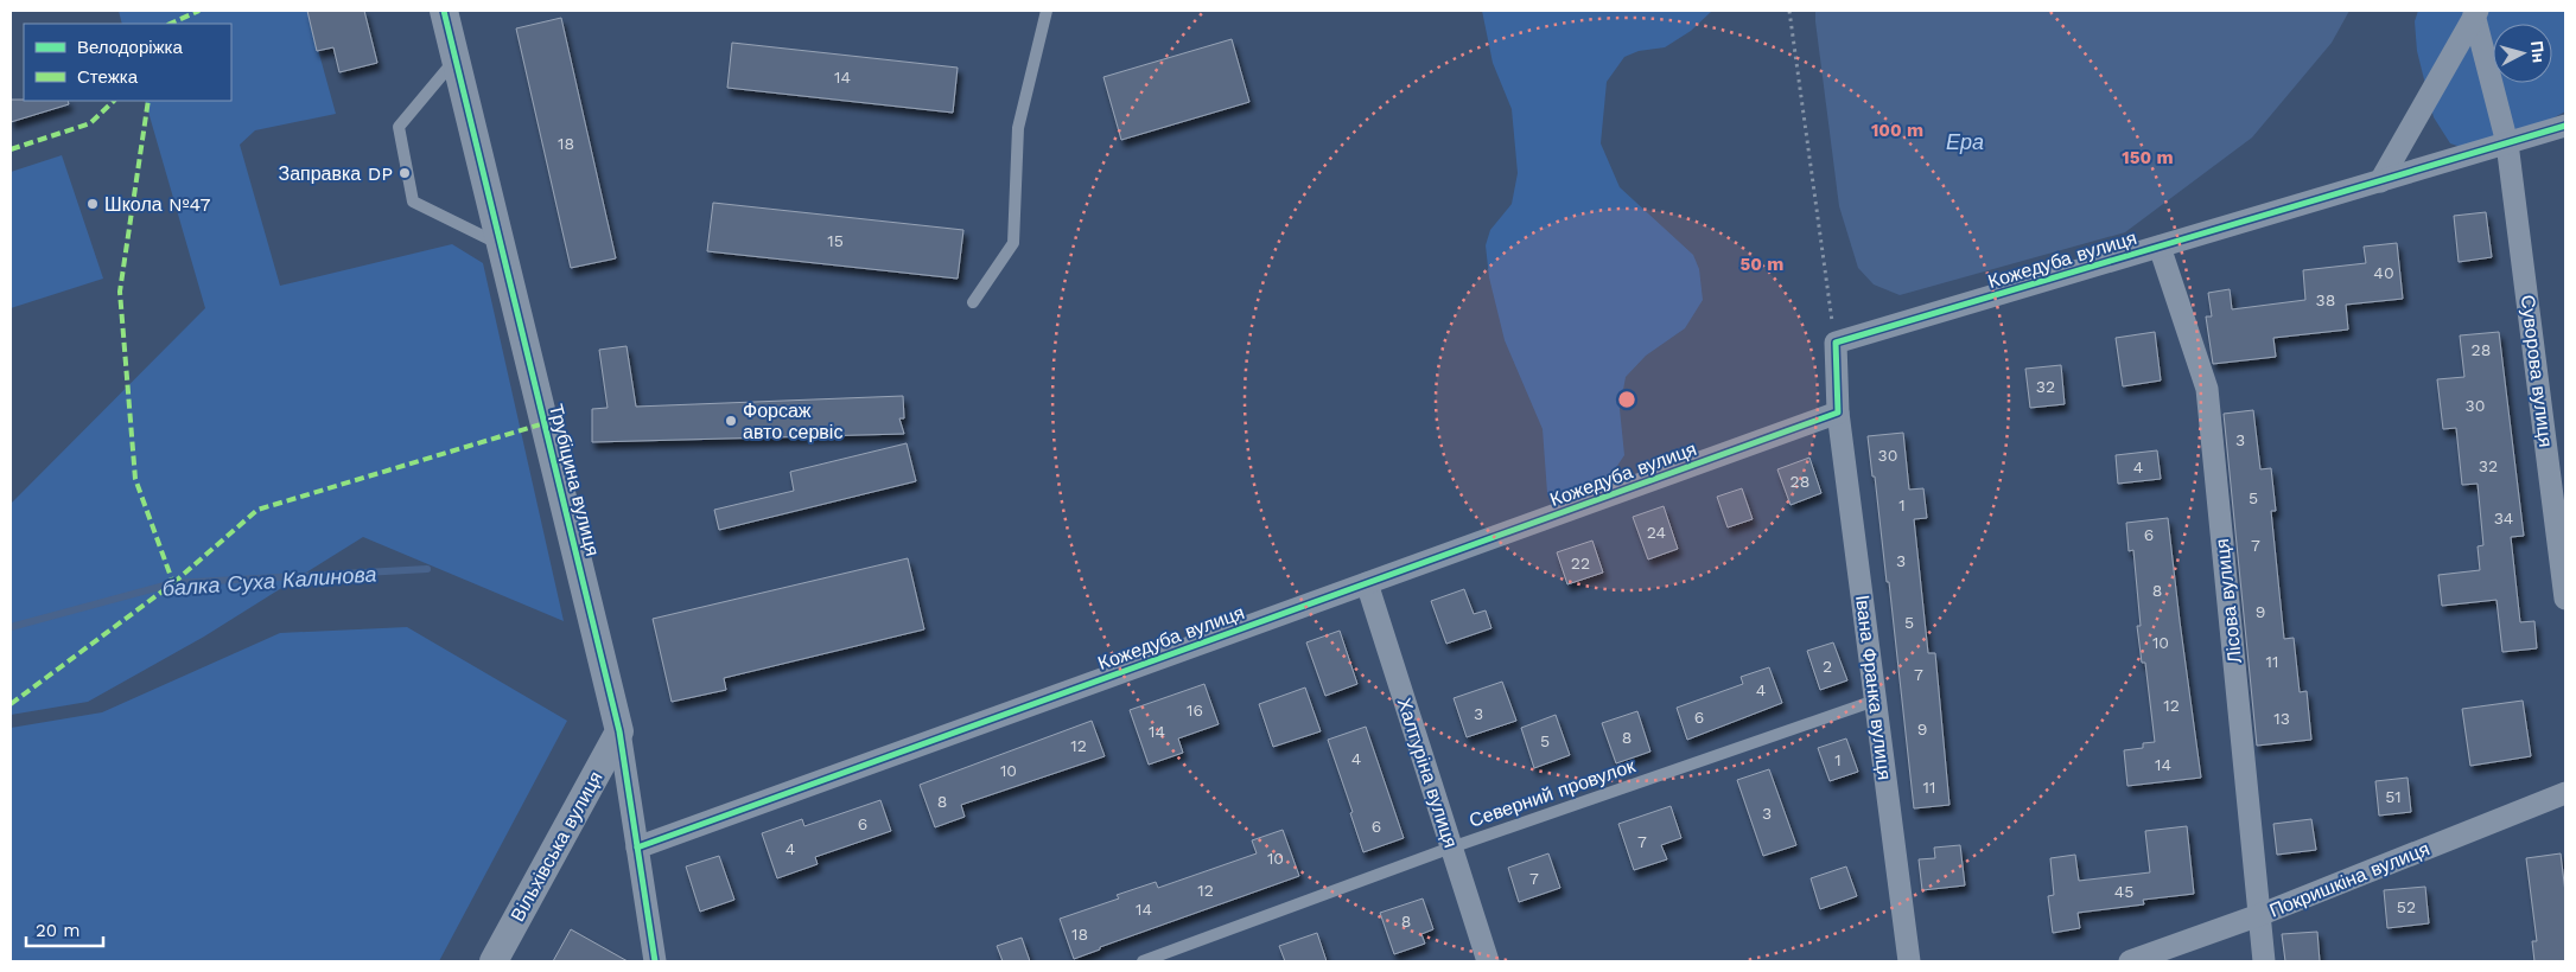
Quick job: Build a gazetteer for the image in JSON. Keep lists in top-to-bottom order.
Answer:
{
  "streets": {
    "street": [
      "Кожедуба вулиця",
      "Суворова вулиця",
      "Трубіцина вулиця",
      "Лісова вулиця",
      "Івана Франка вулиця",
      "Халтуріна вулиця",
      "Вільхівська вулиця",
      "Покришкіна вулиця"
    ],
    "lane": ["Северний провулок"]
  },
  "crossings": [
    ["Кожедуба вулиця", "Суворова вулиця"],
    ["Кожедуба вулиця", "Трубіцина вулиця"],
    ["Кожедуба вулиця", "Лісова вулиця"],
    ["Кожедуба вулиця", "Івана Франка вулиця"],
    ["Кожедуба вулиця", "Халтуріна вулиця"],
    ["Трубіцина вулиця", "Вільхівська вулиця"],
    ["Лісова вулиця", "Покришкіна вулиця"],
    ["Івана Франка вулиця", "Северний провулок"],
    ["Халтуріна вулиця", "Северний провулок"]
  ],
  "water": ["Ера", "балка Суха Калинова"],
  "places": ["Заправка DP", "Школа №47", "Форсаж авто сервіс"],
  "house_numbers": [
    "14",
    "18",
    "15",
    "40",
    "38",
    "28",
    "32",
    "30",
    "3",
    "30",
    "32",
    "4",
    "28",
    "5",
    "1",
    "34",
    "24",
    "6",
    "7",
    "3",
    "22",
    "8",
    "9",
    "5",
    "10",
    "11",
    "2",
    "7",
    "4",
    "12",
    "16",
    "3",
    "6",
    "13",
    "9",
    "14",
    "8",
    "5",
    "12",
    "4",
    "1",
    "14",
    "10",
    "11",
    "51",
    "8",
    "3",
    "6",
    "6",
    "7",
    "4",
    "10",
    "7",
    "12",
    "45",
    "52",
    "14",
    "8",
    "18"
  ],
  "legend": ["Велодоріжка", "Стежка"],
  "scale_bar": "20 m",
  "north": "right",
  "rings": ["100 m", "150 m", "50 m"]
}
